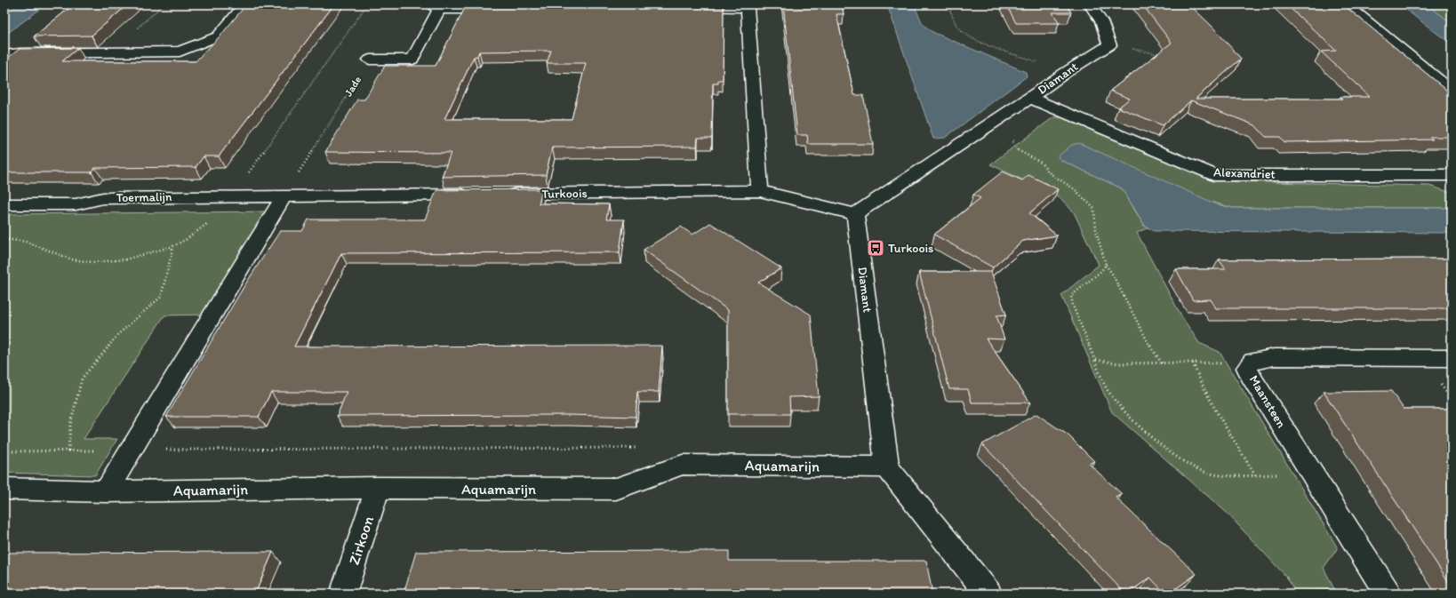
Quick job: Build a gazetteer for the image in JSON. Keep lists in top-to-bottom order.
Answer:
{
  "streets": {
    "street": [
      "Diamant",
      "Alexandriet",
      "Turkoois",
      "Toermalijn",
      "Maansteen",
      "Aquamarijn",
      "Zirkoon"
    ],
    "path": ["Jade"]
  },
  "crossings": [
    ["Diamant", "Alexandriet"],
    ["Diamant", "Turkoois"],
    ["Diamant", "Aquamarijn"],
    ["Jade", "Toermalijn"],
    ["Aquamarijn", "Zirkoon"]
  ],
  "places": {
    "bus stop": ["Turkoois"]
  }
}
